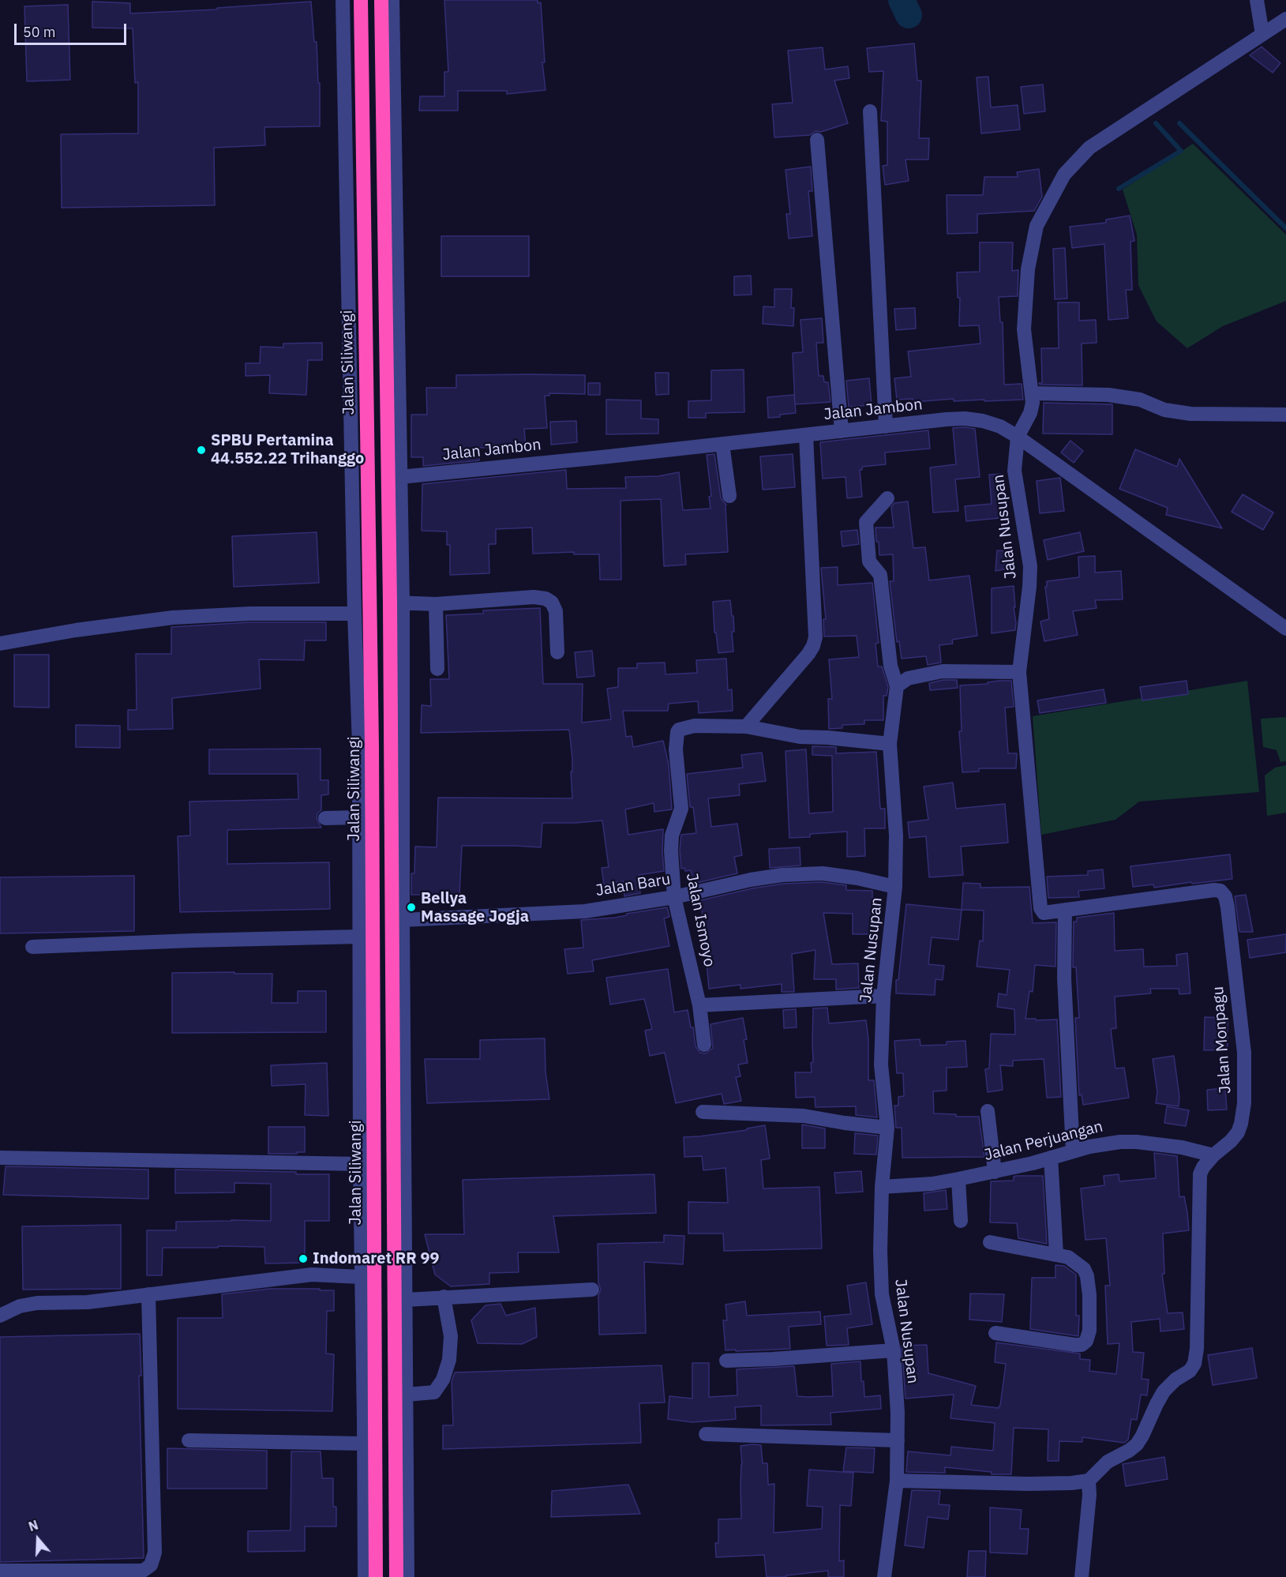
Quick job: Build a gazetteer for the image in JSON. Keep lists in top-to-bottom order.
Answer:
{
  "streets": {
    "highway": ["Jalan Siliwangi"],
    "street": [
      "Jalan Jambon",
      "Jalan Nusupan",
      "Jalan Baru",
      "Jalan Ismoyo",
      "Jalan Monpagu",
      "Jalan Perjuangan"
    ]
  },
  "crossings": [
    ["Jalan Jambon", "Jalan Nusupan"],
    ["Jalan Nusupan", "Jalan Baru"],
    ["Jalan Nusupan", "Jalan Ismoyo"],
    ["Jalan Nusupan", "Jalan Monpagu"],
    ["Jalan Nusupan", "Jalan Perjuangan"],
    ["Jalan Baru", "Jalan Ismoyo"],
    ["Jalan Monpagu", "Jalan Perjuangan"]
  ],
  "places": ["SPBU Pertamina 44.552.22 Trihanggo", "Bellya Massage Jogja", "Indomaret RR 99"],
  "scale_bar": "50 m",
  "north": "top"
}
